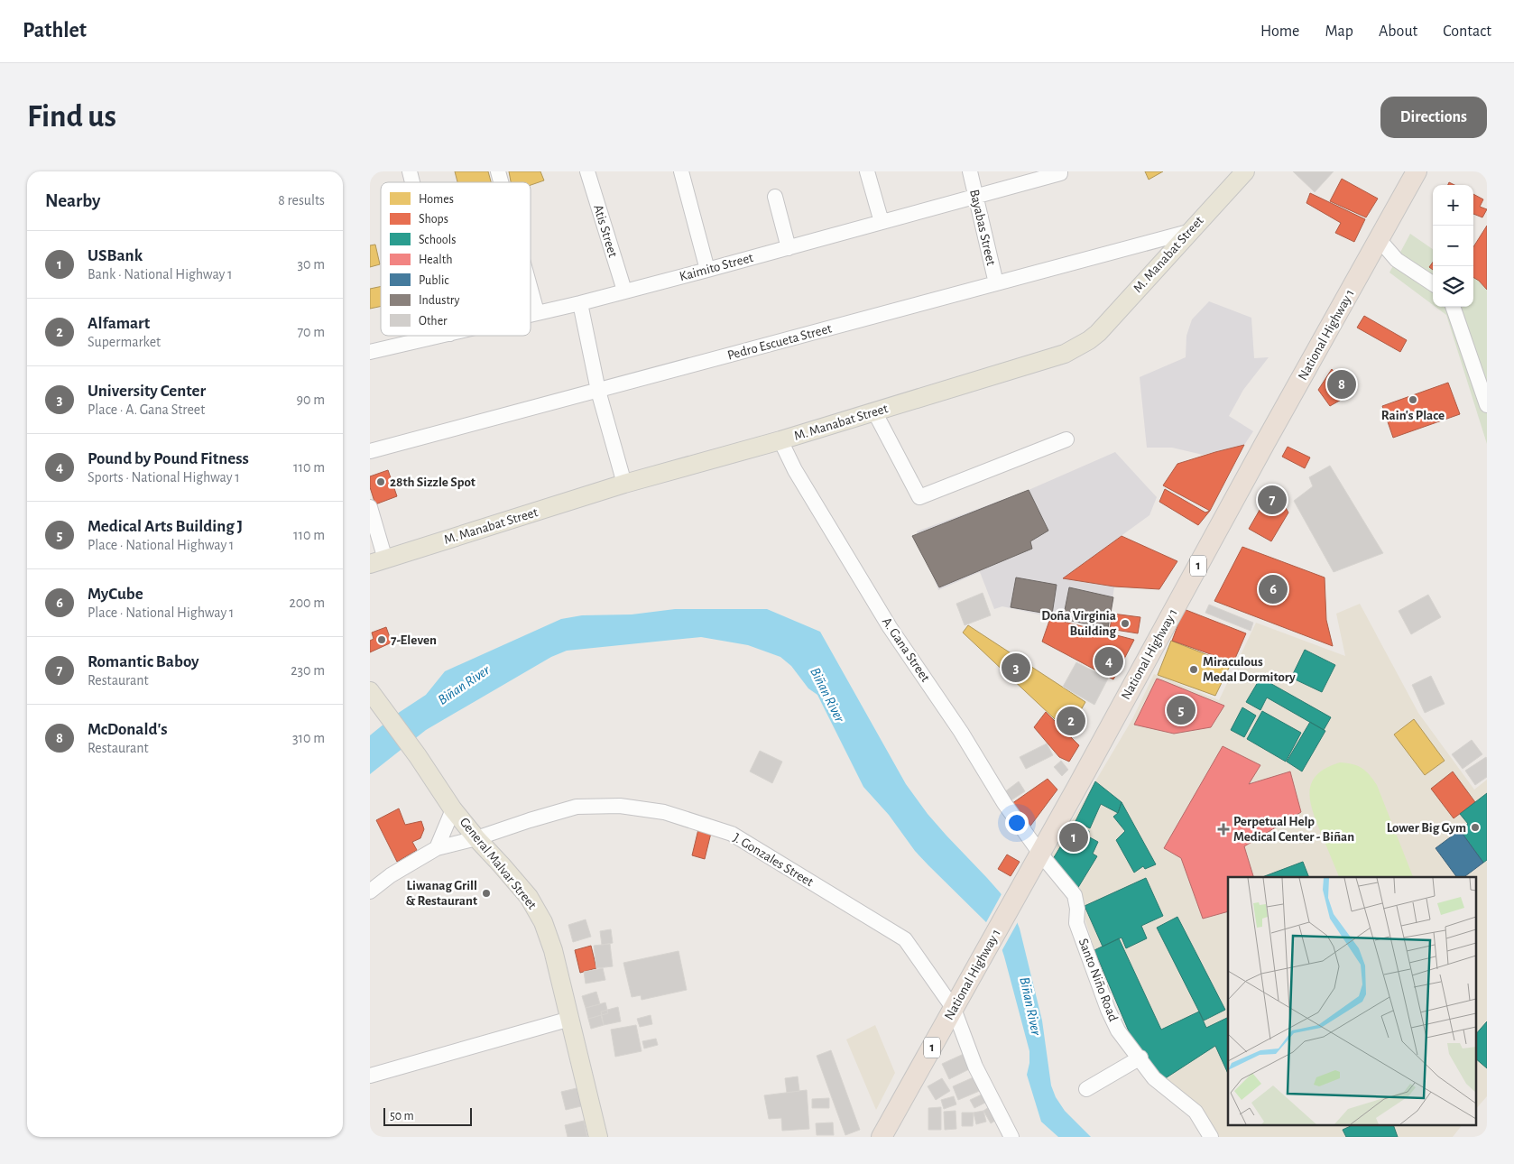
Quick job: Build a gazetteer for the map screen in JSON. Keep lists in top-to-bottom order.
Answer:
{
  "streets": {
    "highway": ["National Highway 1", "1"],
    "main road": ["M. Manabat Street", "General Malvar Street"],
    "street": [
      "Bayabas Street",
      "Atis Street",
      "Kaimito Street",
      "Pedro Escueta Street",
      "A. Gana Street",
      "J. Gonzales Street",
      "Santo Niño Road"
    ]
  },
  "crossings": [
    ["Bayabas Street", "Kaimito Street"],
    ["Bayabas Street", "Pedro Escueta Street"],
    ["Atis Street", "Kaimito Street"],
    ["M. Manabat Street", "Pedro Escueta Street"],
    ["M. Manabat Street", "A. Gana Street"],
    ["National Highway 1", "A. Gana Street"],
    ["National Highway 1", "J. Gonzales Street"],
    ["National Highway 1", "Santo Niño Road"],
    ["A. Gana Street", "Santo Niño Road"],
    ["J. Gonzales Street", "General Malvar Street"]
  ],
  "water": ["Biñan River"],
  "places": {
    "other": [
      "Rain's Place",
      "28th Sizzle Spot",
      "Doña Virginia Building",
      "7-Eleven",
      "Miraculous Medal Dormitory",
      "Lower Big Gym",
      "Liwanag Grill & Restaurant"
    ],
    "health": ["Perpetual Help Medical Center - Biñan"]
  },
  "legend": [
    "Homes",
    "Shops",
    "Schools",
    "Health",
    "Public",
    "Industry",
    "Other"
  ],
  "scale_bar": "50 m",
  "page": {
    "header": "Pathlet",
    "nav": [
      "Home",
      "Map",
      "About",
      "Contact"
    ],
    "buttons": "Directions",
    "title": "Find us",
    "heading": ["Nearby", "8 results"],
    "map_buttons": ["+", "−"],
    "list": [
      {
        "mark": "1",
        "name": "USBank",
        "note": "Bank · National Highway 1",
        "value": "30 m"
      },
      {
        "mark": "2",
        "name": "Alfamart",
        "note": "Supermarket",
        "value": "70 m"
      },
      {
        "mark": "3",
        "name": "University Center",
        "note": "Place · A. Gana Street",
        "value": "90 m"
      },
      {
        "mark": "4",
        "name": "Pound by Pound Fitness",
        "note": "Sports · National Highway 1",
        "value": "110 m"
      },
      {
        "mark": "5",
        "name": "Medical Arts Building J",
        "note": "Place · National Highway 1",
        "value": "110 m"
      },
      {
        "mark": "6",
        "name": "MyCube",
        "note": "Place · National Highway 1",
        "value": "200 m"
      },
      {
        "mark": "7",
        "name": "Romantic Baboy",
        "note": "Restaurant",
        "value": "230 m"
      },
      {
        "mark": "8",
        "name": "McDonald's",
        "note": "Restaurant",
        "value": "310 m"
      }
    ],
    "pins": [
      "8",
      "7",
      "6",
      "4",
      "3",
      "5",
      "2",
      "1"
    ],
    "scale": "50 m"
  }
}
